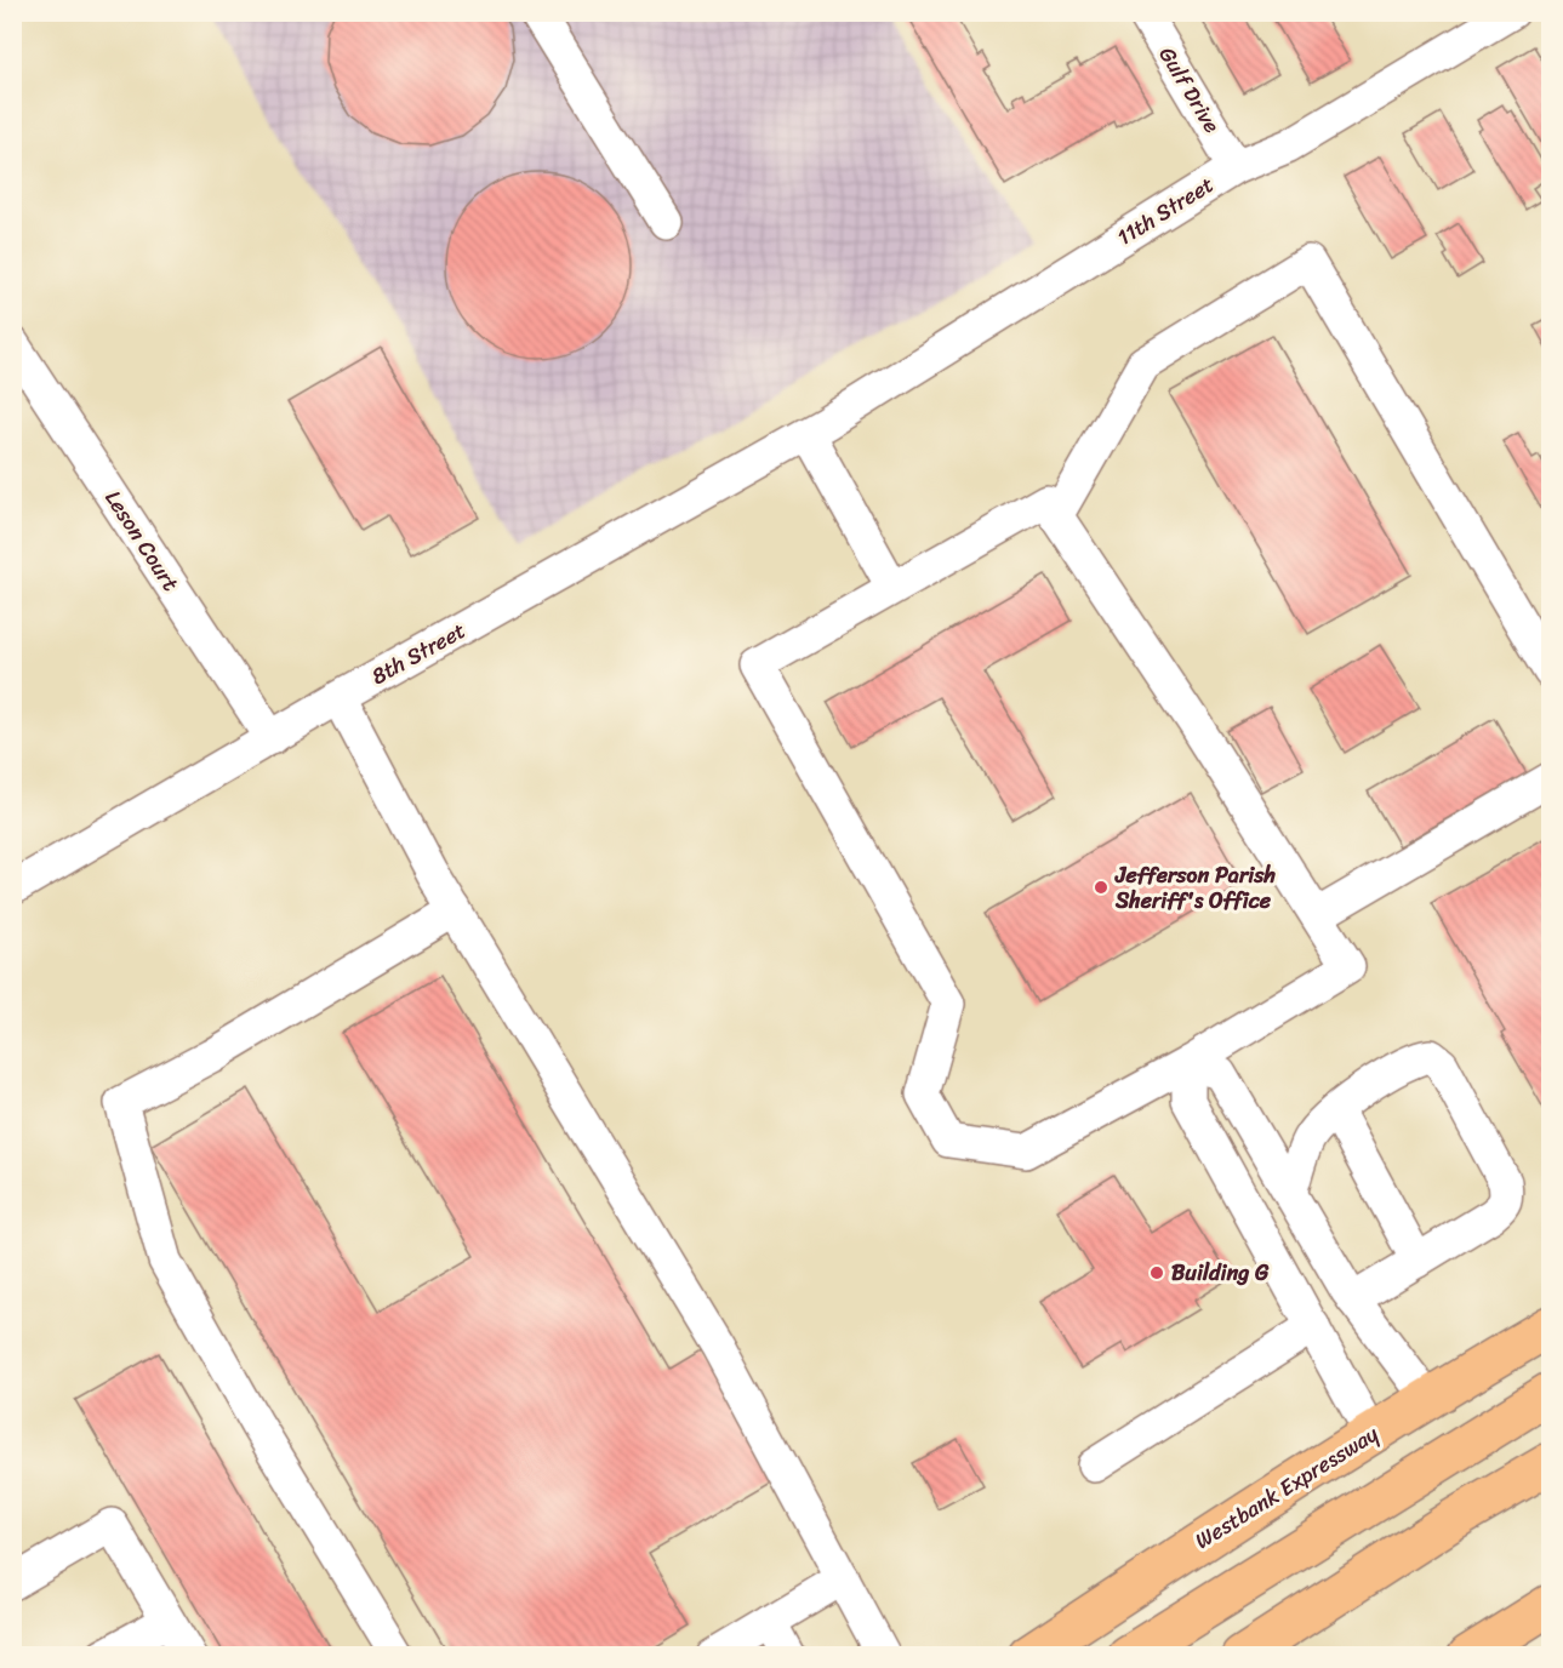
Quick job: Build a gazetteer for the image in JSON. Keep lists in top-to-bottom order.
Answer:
{
  "streets": {
    "main road": ["Westbank Expressway"],
    "street": [
      "Gulf Drive",
      "11th Street",
      "Leson Court",
      "8th Street"
    ]
  },
  "crossings": [
    ["Gulf Drive", "11th Street"],
    ["11th Street", "8th Street"],
    ["Leson Court", "8th Street"]
  ],
  "places": ["Jefferson Parish Sheriff's Office", "Building G"]
}
